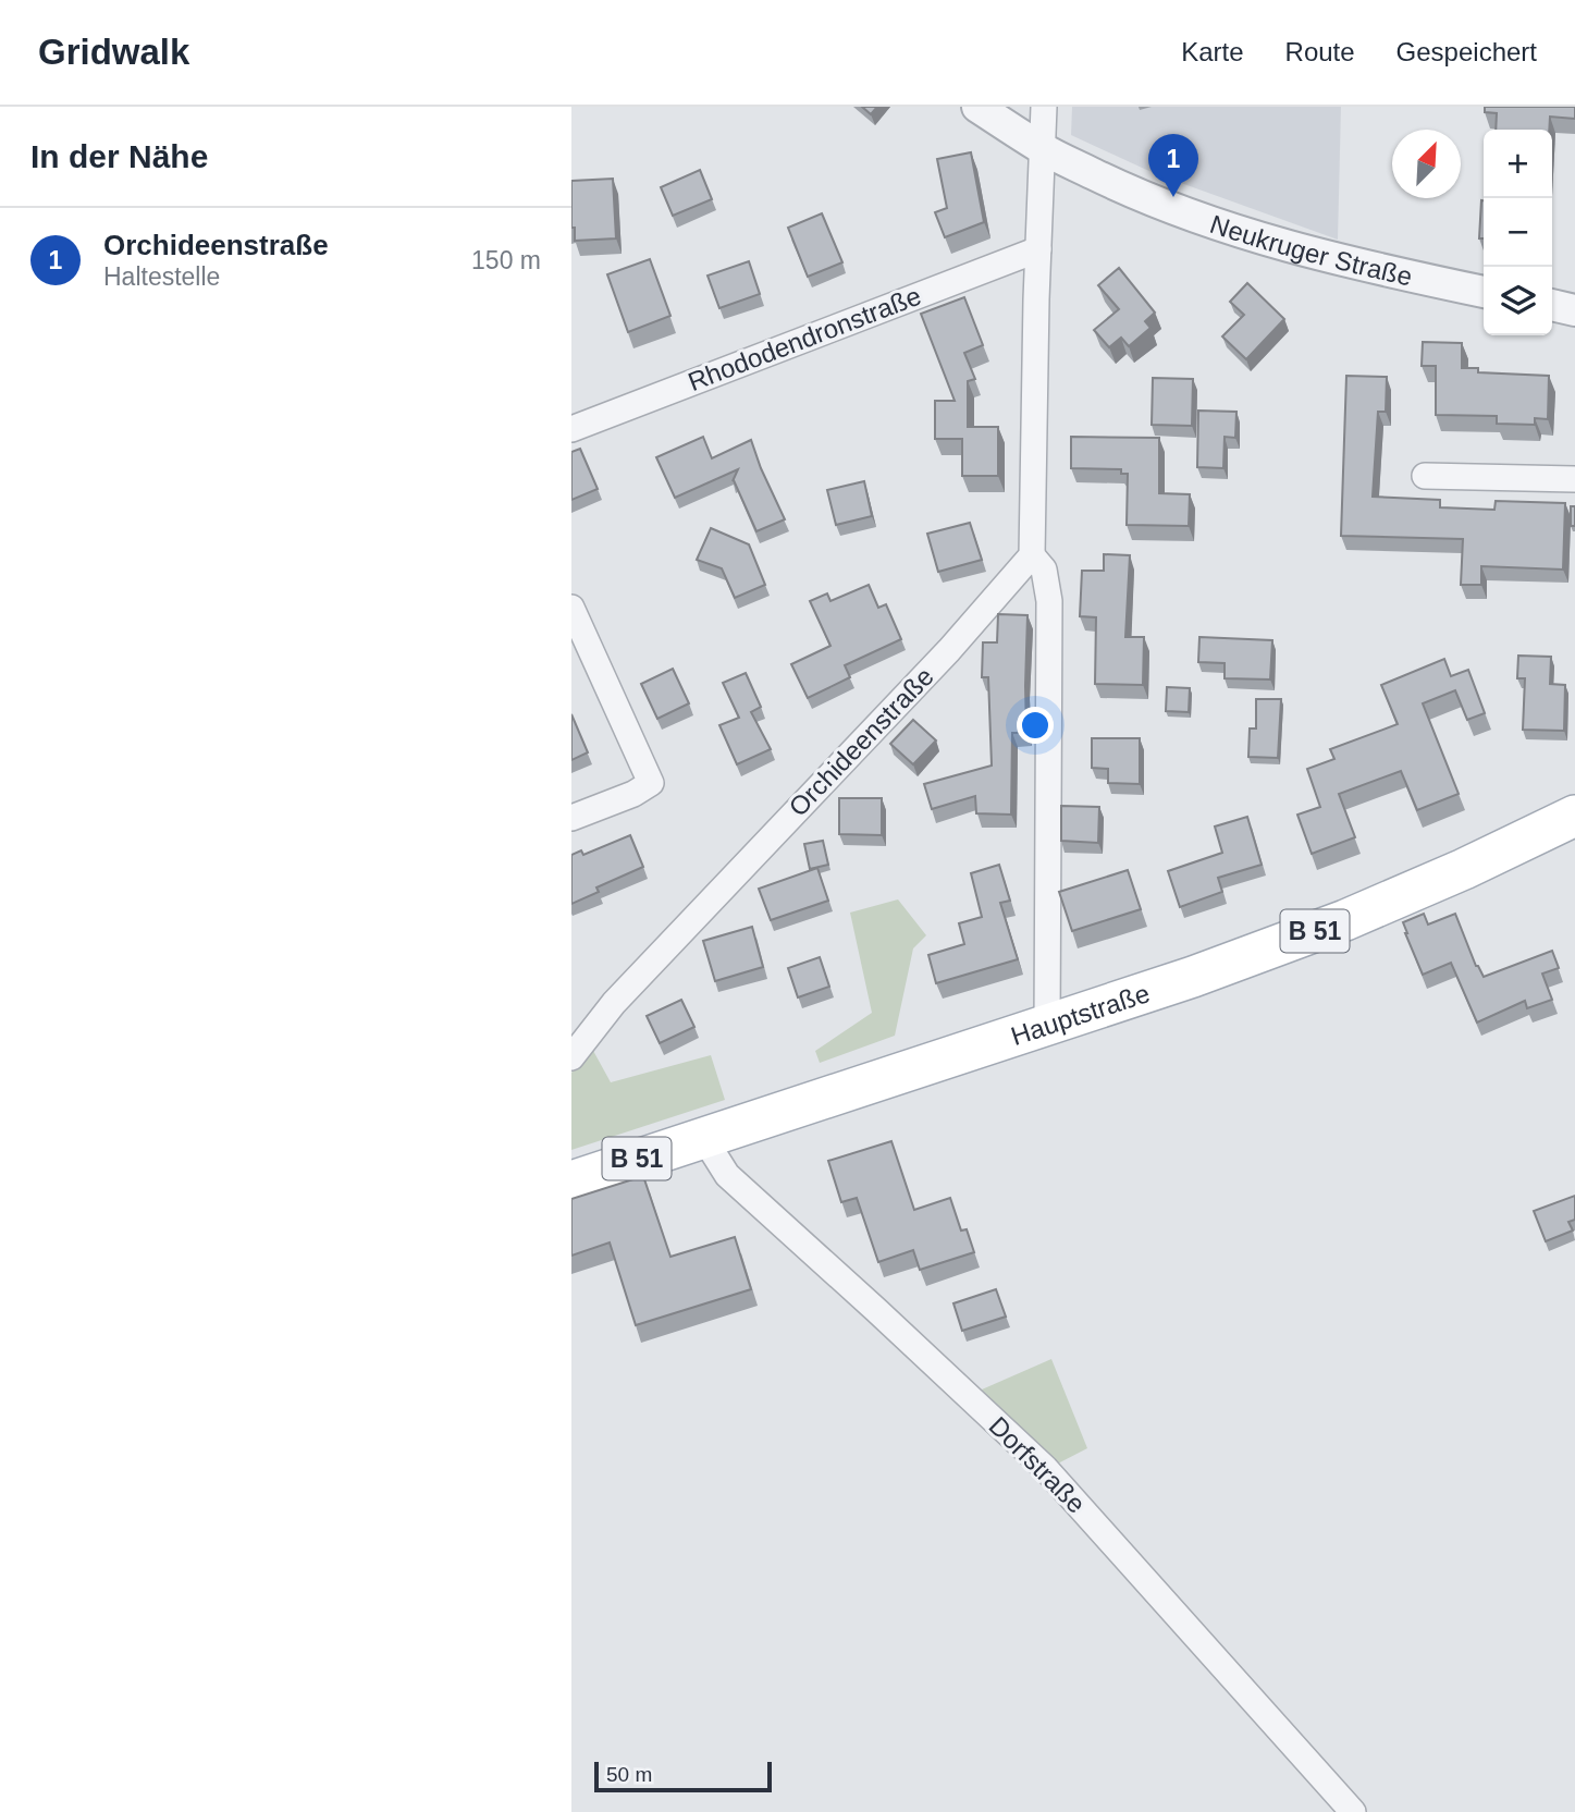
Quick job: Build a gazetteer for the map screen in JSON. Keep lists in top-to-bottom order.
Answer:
{
  "streets": {
    "main road": ["B 51", "Hauptstraße"],
    "street": [
      "Neukruger Straße",
      "Rhododendronstraße",
      "Orchideenstraße",
      "Dorfstraße"
    ]
  },
  "crossings": [
    ["Hauptstraße", "Dorfstraße"]
  ],
  "scale_bar": "50 m",
  "north": "top right",
  "page": {
    "header": "Gridwalk",
    "nav": ["Karte", "Route", "Gespeichert"],
    "heading": "In der Nähe",
    "map_buttons": ["+", "−"],
    "pins": "1",
    "list": [
      {
        "mark": "1",
        "name": "Orchideenstraße",
        "note": "Haltestelle",
        "value": "150 m"
      }
    ],
    "scale": "50 m"
  }
}
